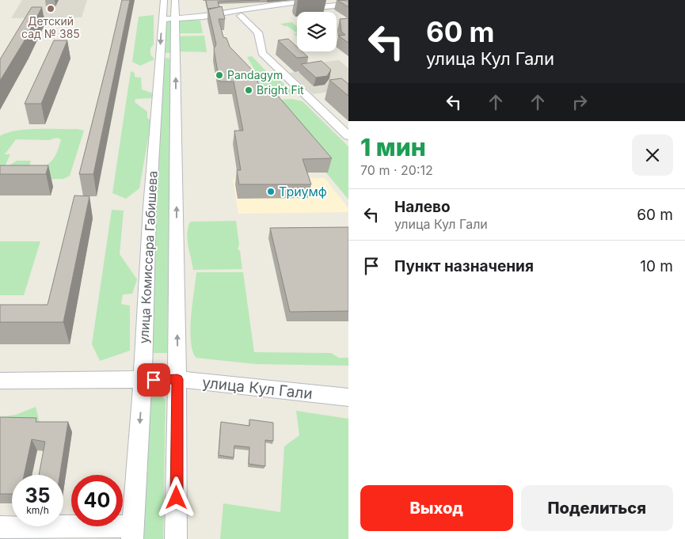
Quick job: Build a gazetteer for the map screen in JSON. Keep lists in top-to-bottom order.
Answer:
{
  "streets": {
    "street": ["улица Комиссара Габишева", "улица Кул Гали"]
  },
  "crossings": [
    ["улица Комиссара Габишева", "улица Кул Гали"]
  ],
  "places": [
    "Детский сад № 385",
    "Pandagym",
    "Bright Fit",
    "Триумф"
  ],
  "page": {
    "turn": ["60 m", "улица Кул Гали"],
    "heading": ["1 мин", "70 m · 20:12"],
    "list": [
      {
        "name": "Налево",
        "note": "улица Кул Гали",
        "value": "60 m"
      },
      {
        "name": "Пункт назначения",
        "value": "10 m"
      }
    ],
    "speed": "35 km/h",
    "limit": "40",
    "buttons": ["Выход", "Поделиться"]
  }
}
